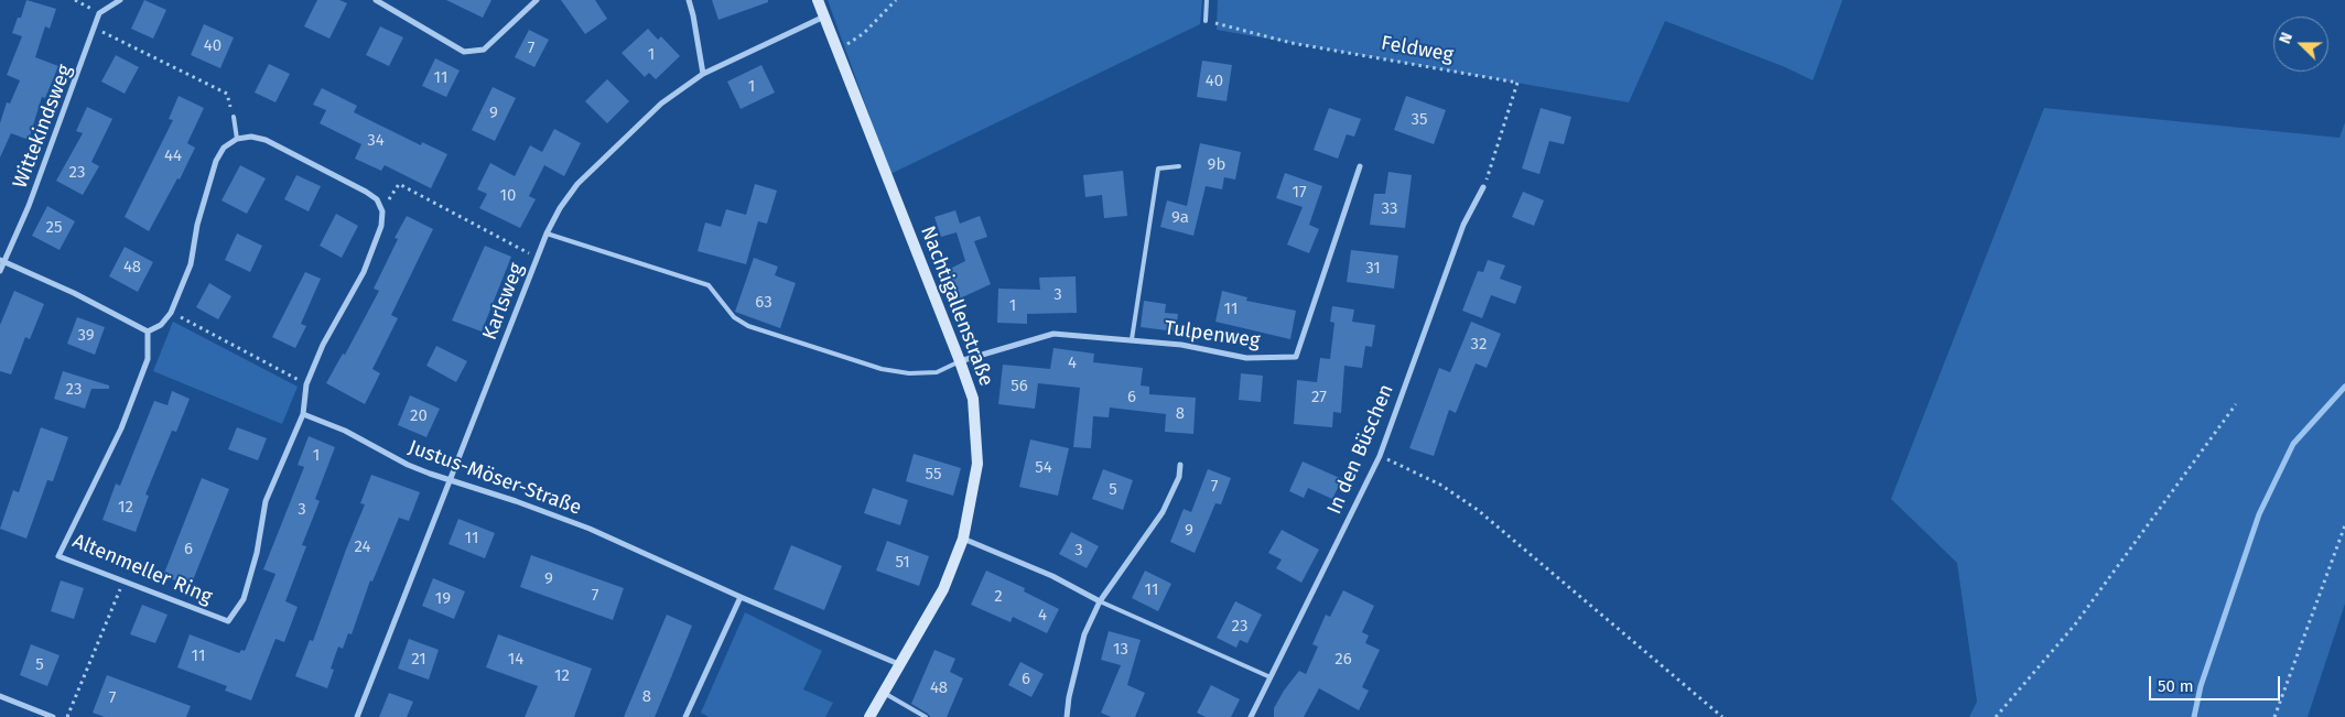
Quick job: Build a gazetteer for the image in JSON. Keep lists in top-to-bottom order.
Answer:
{
  "streets": {
    "street": [
      "Wittekindsweg",
      "Karlsweg",
      "Nachtigallenstraße",
      "Tulpenweg",
      "In den Büschen",
      "Justus-Möser-Straße",
      "Altenmeller Ring"
    ],
    "path": ["Feldweg"]
  },
  "crossings": [
    ["Feldweg", "In den Büschen"],
    ["Karlsweg", "Nachtigallenstraße"],
    ["Karlsweg", "Justus-Möser-Straße"],
    ["Nachtigallenstraße", "Tulpenweg"],
    ["Nachtigallenstraße", "Justus-Möser-Straße"],
    ["Justus-Möser-Straße", "Altenmeller Ring"]
  ],
  "house_numbers": [
    "40",
    "7",
    "1",
    "11",
    "40",
    "1",
    "9",
    "35",
    "34",
    "44",
    "9b",
    "23",
    "17",
    "10",
    "33",
    "9a",
    "25",
    "48",
    "31",
    "3",
    "63",
    "1",
    "11",
    "39",
    "32",
    "4",
    "56",
    "23",
    "6",
    "27",
    "8",
    "20",
    "1",
    "54",
    "55",
    "7",
    "5",
    "12",
    "3",
    "9",
    "11",
    "24",
    "6",
    "3",
    "51",
    "9",
    "11",
    "7",
    "2",
    "19",
    "4",
    "23",
    "13",
    "11",
    "21",
    "14",
    "26",
    "5",
    "12",
    "6",
    "48",
    "8",
    "7"
  ],
  "scale_bar": "50 m",
  "north": "left"
}
